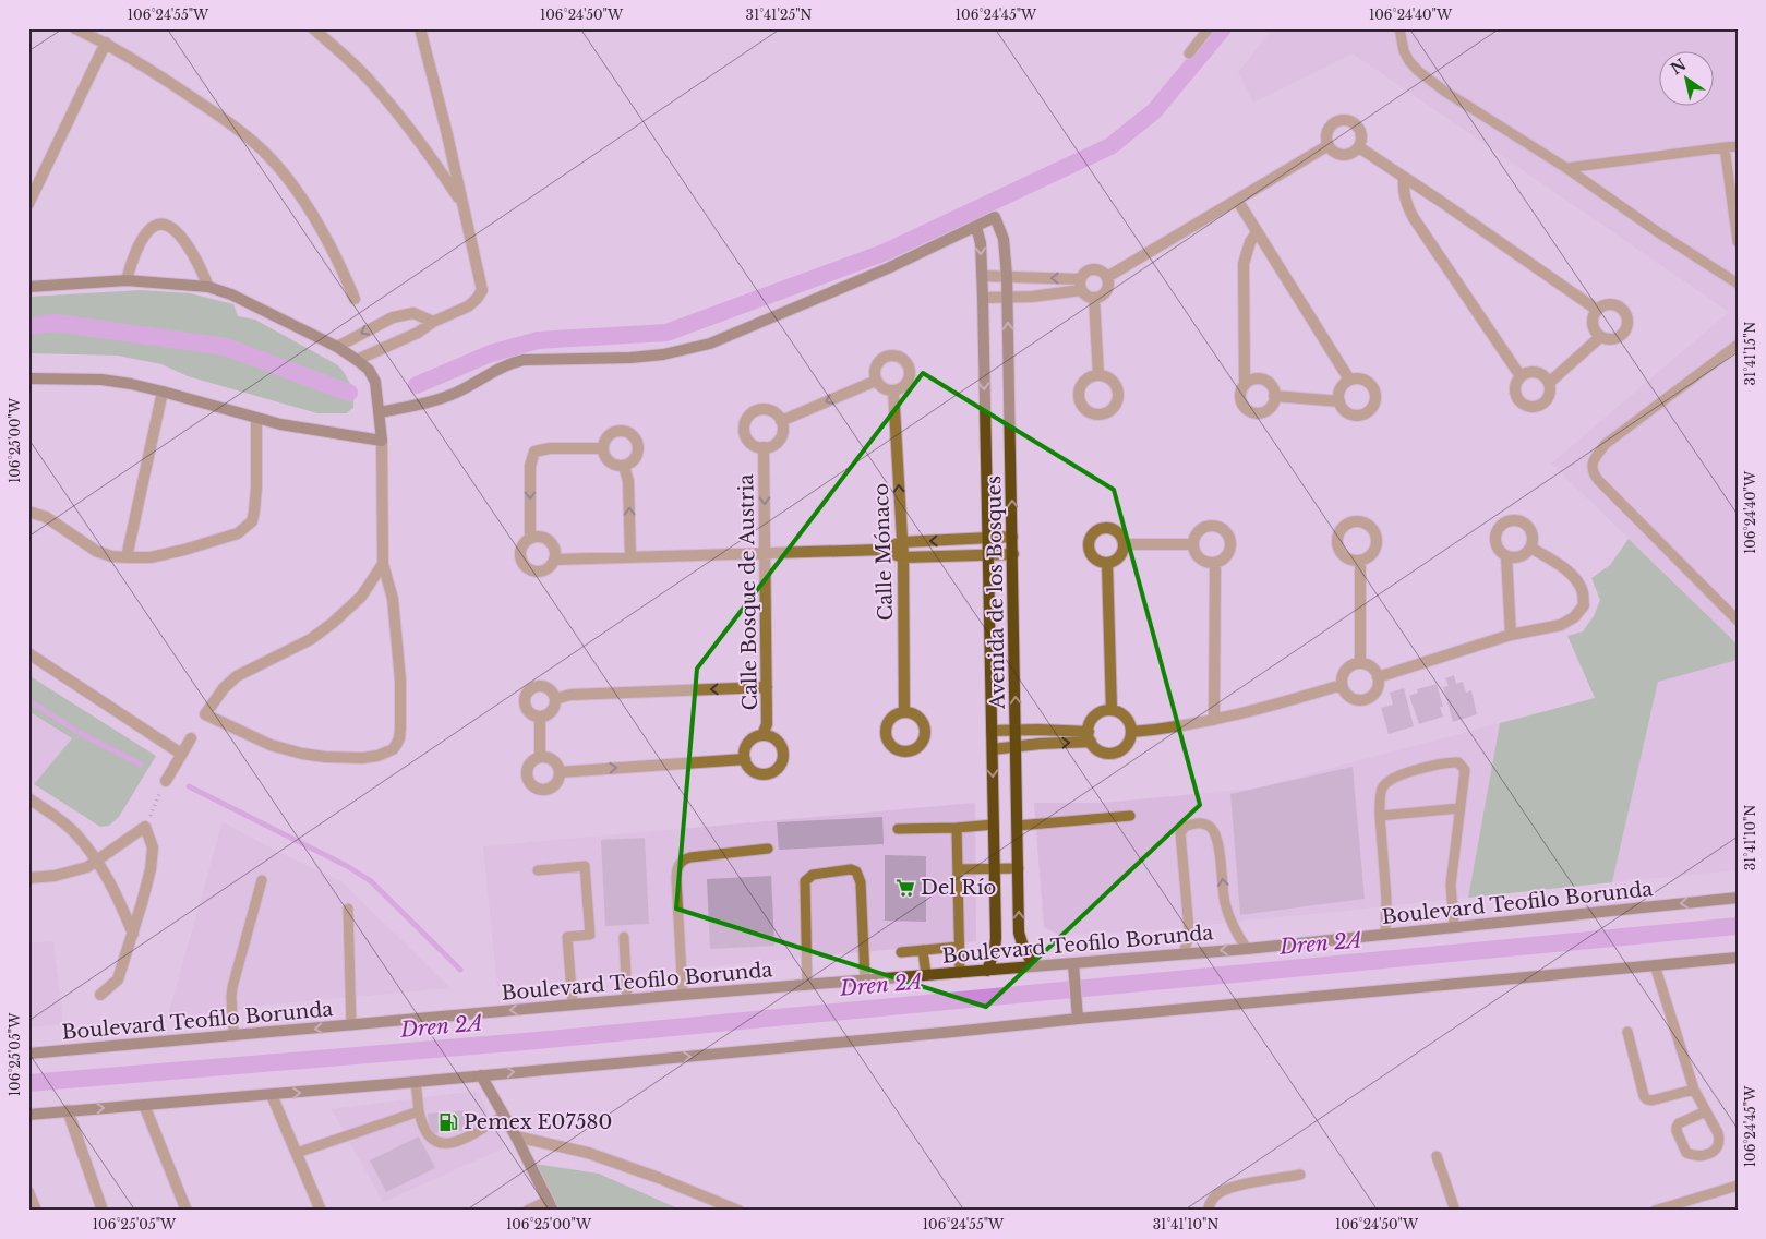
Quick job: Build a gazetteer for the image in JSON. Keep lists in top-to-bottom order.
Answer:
{
  "streets": {
    "main road": ["Avenida de los Bosques", "Boulevard Teofilo Borunda"],
    "street": ["Calle Mónaco", "Calle Bosque de Austria"]
  },
  "crossings": [
    ["Avenida de los Bosques", "Boulevard Teofilo Borunda"]
  ],
  "one_way": ["Calle Mónaco", "Calle Bosque de Austria"],
  "water": ["Dren 2A"],
  "places": {
    "supermarket": ["Del Río"],
    "fuel station": ["Pemex E07580"]
  },
  "north": "top left",
  "coordinates": [
    "106°24'55\"W",
    "106°24'50\"W",
    "31°41'25\"N",
    "106°24'45\"W",
    "106°24'40\"W",
    "31°41'15\"N",
    "106°25'00\"W",
    "31°41'10\"N",
    "106°25'05\"W"
  ]
}
